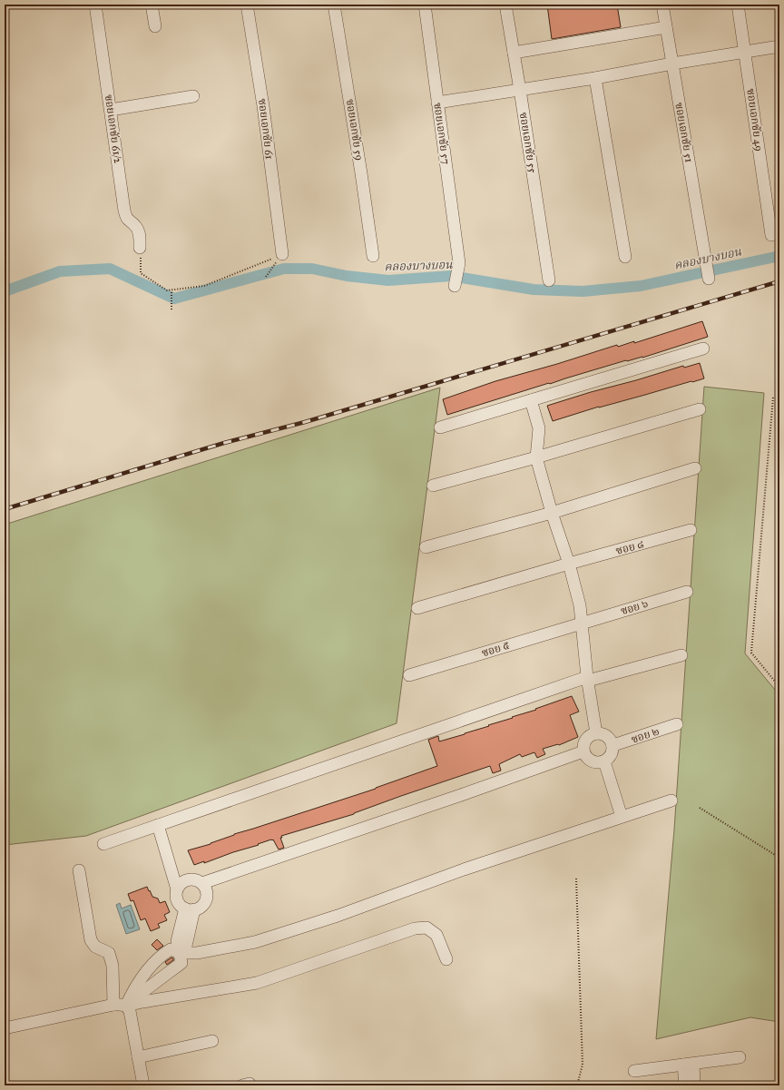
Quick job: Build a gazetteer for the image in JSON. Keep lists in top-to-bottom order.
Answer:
{
  "streets": {
    "street": [
      "ซอยเอกชัย 49",
      "ซอยเอกชัย 61/2",
      "ซอยเอกชัย 61",
      "ซอยเอกชัย 59",
      "ซอยเอกชัย 51",
      "ซอยเอกชัย 57",
      "ซอยเอกชัย 55",
      "ซอย ๘",
      "ซอย ๖",
      "ซอย ๕",
      "ซอย ๒"
    ]
  },
  "crossings": [
    ["ซอย ๖", "ซอย ๕"]
  ],
  "water": ["คลองบางบอน"]
}
